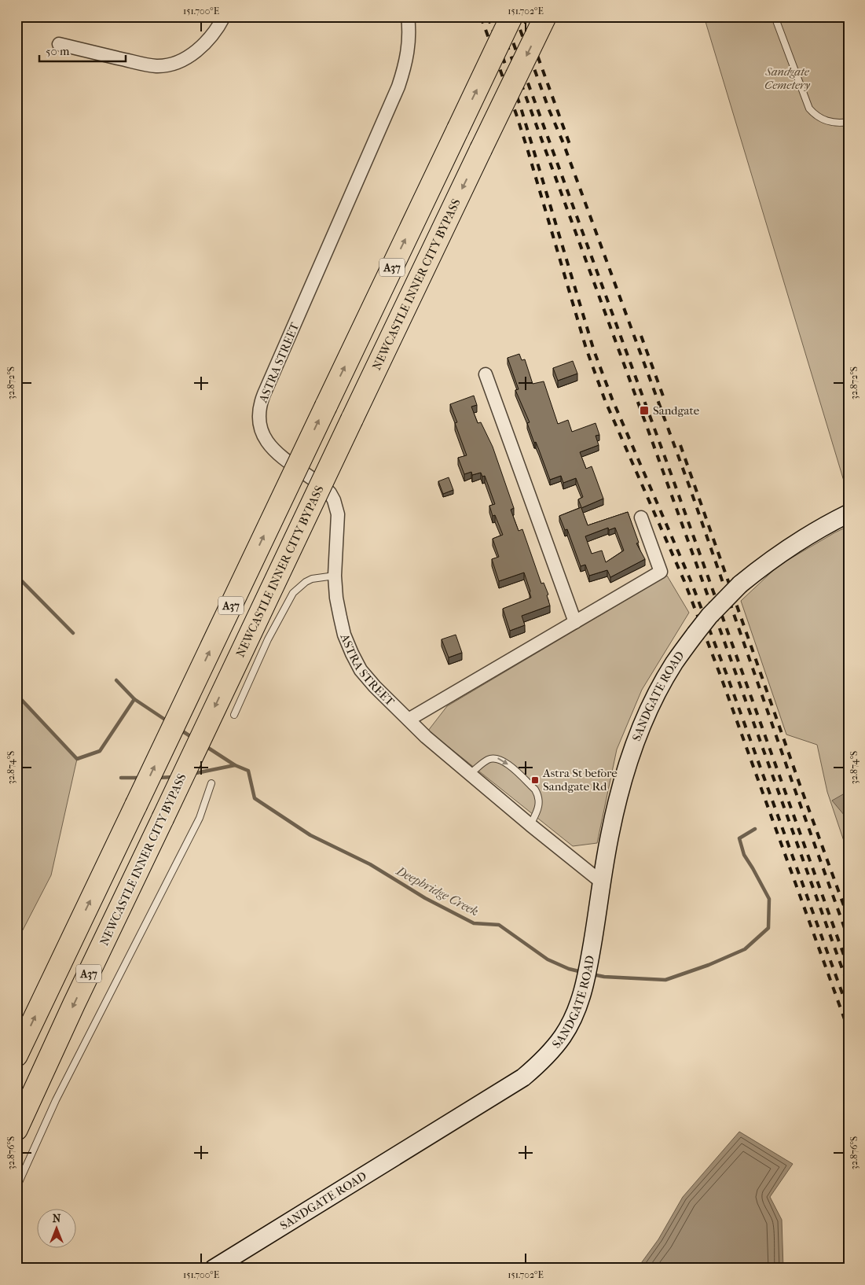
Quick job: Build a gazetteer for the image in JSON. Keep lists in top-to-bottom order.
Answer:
{
  "streets": {
    "highway": ["A37", "NEWCASTLE INNER CITY BYPASS"],
    "main road": ["SANDGATE ROAD"],
    "street": ["ASTRA STREET"]
  },
  "crossings": [
    ["ASTRA STREET", "SANDGATE ROAD"]
  ],
  "water": ["Deepbridge Creek"],
  "parks": ["Sandgate Cemetery"],
  "places": {
    "transit": ["Sandgate", "Astra St before Sandgate Rd"]
  },
  "scale_bar": "50 m",
  "north": "top",
  "coordinates": [
    "151.700°E",
    "151.702°E",
    "32.872°S",
    "32.874°S",
    "32.876°S"
  ]
}
